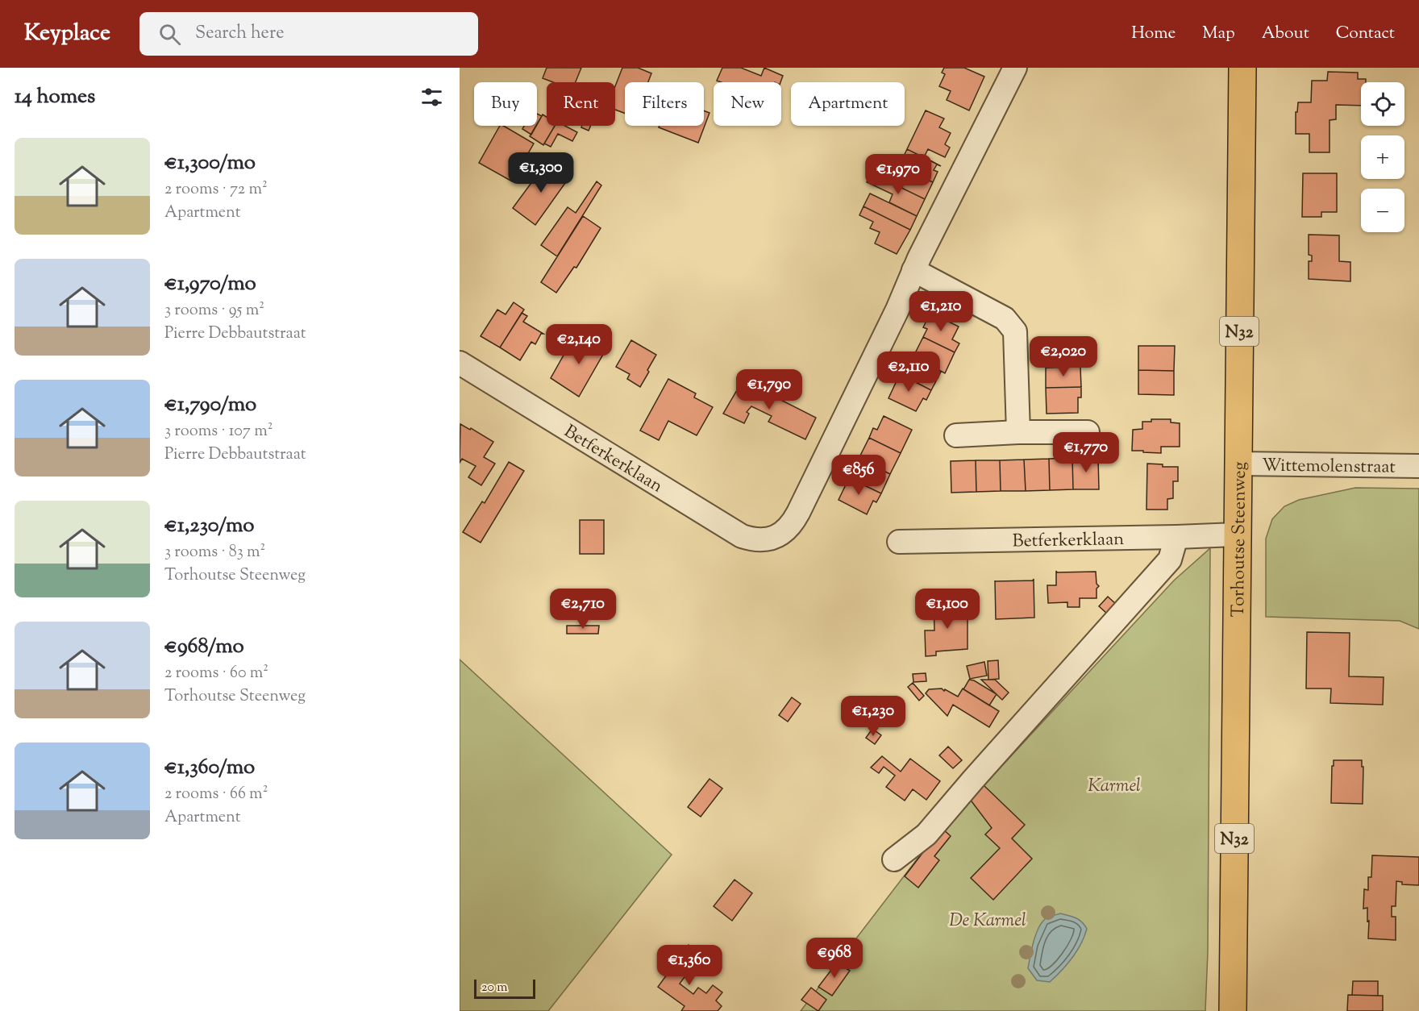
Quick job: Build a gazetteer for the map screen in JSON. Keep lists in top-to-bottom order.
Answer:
{
  "streets": {
    "main road": ["N32", "Torhoutse Steenweg"],
    "street": ["Betferkerklaan", "Wittemolenstraat"]
  },
  "crossings": [
    ["Betferkerklaan", "Torhoutse Steenweg"],
    ["Wittemolenstraat", "Torhoutse Steenweg"]
  ],
  "parks": ["Karmel", "De Karmel"],
  "scale_bar": "20 m",
  "page": {
    "header": "Keyplace",
    "search": "Search here",
    "nav": [
      "Home",
      "Map",
      "About",
      "Contact"
    ],
    "heading": "14 homes",
    "map_buttons": ["+", "−"],
    "chip": [
      "Buy",
      "Rent",
      "Filters",
      "New",
      "Apartment"
    ],
    "list": [
      {
        "name": "€1,300/mo",
        "note": "2 rooms · 72 m² · Apartment"
      },
      {
        "name": "€1,970/mo",
        "note": "3 rooms · 95 m² · Pierre Debbautstraat"
      },
      {
        "name": "€1,790/mo",
        "note": "3 rooms · 107 m² · Pierre Debbautstraat"
      },
      {
        "name": "€1,230/mo",
        "note": "3 rooms · 83 m² · Torhoutse Steenweg"
      },
      {
        "name": "€968/mo",
        "note": "2 rooms · 60 m² · Torhoutse Steenweg"
      },
      {
        "name": "€1,360/mo",
        "note": "2 rooms · 66 m² · Apartment"
      }
    ],
    "price": [
      "€1,300",
      "€1,970",
      "€1,210",
      "€2,140",
      "€2,020",
      "€2,110",
      "€1,790",
      "€1,770",
      "€856",
      "€2,710",
      "€1,100",
      "€1,230",
      "€968",
      "€1,360"
    ],
    "scale": "20 m"
  }
}
